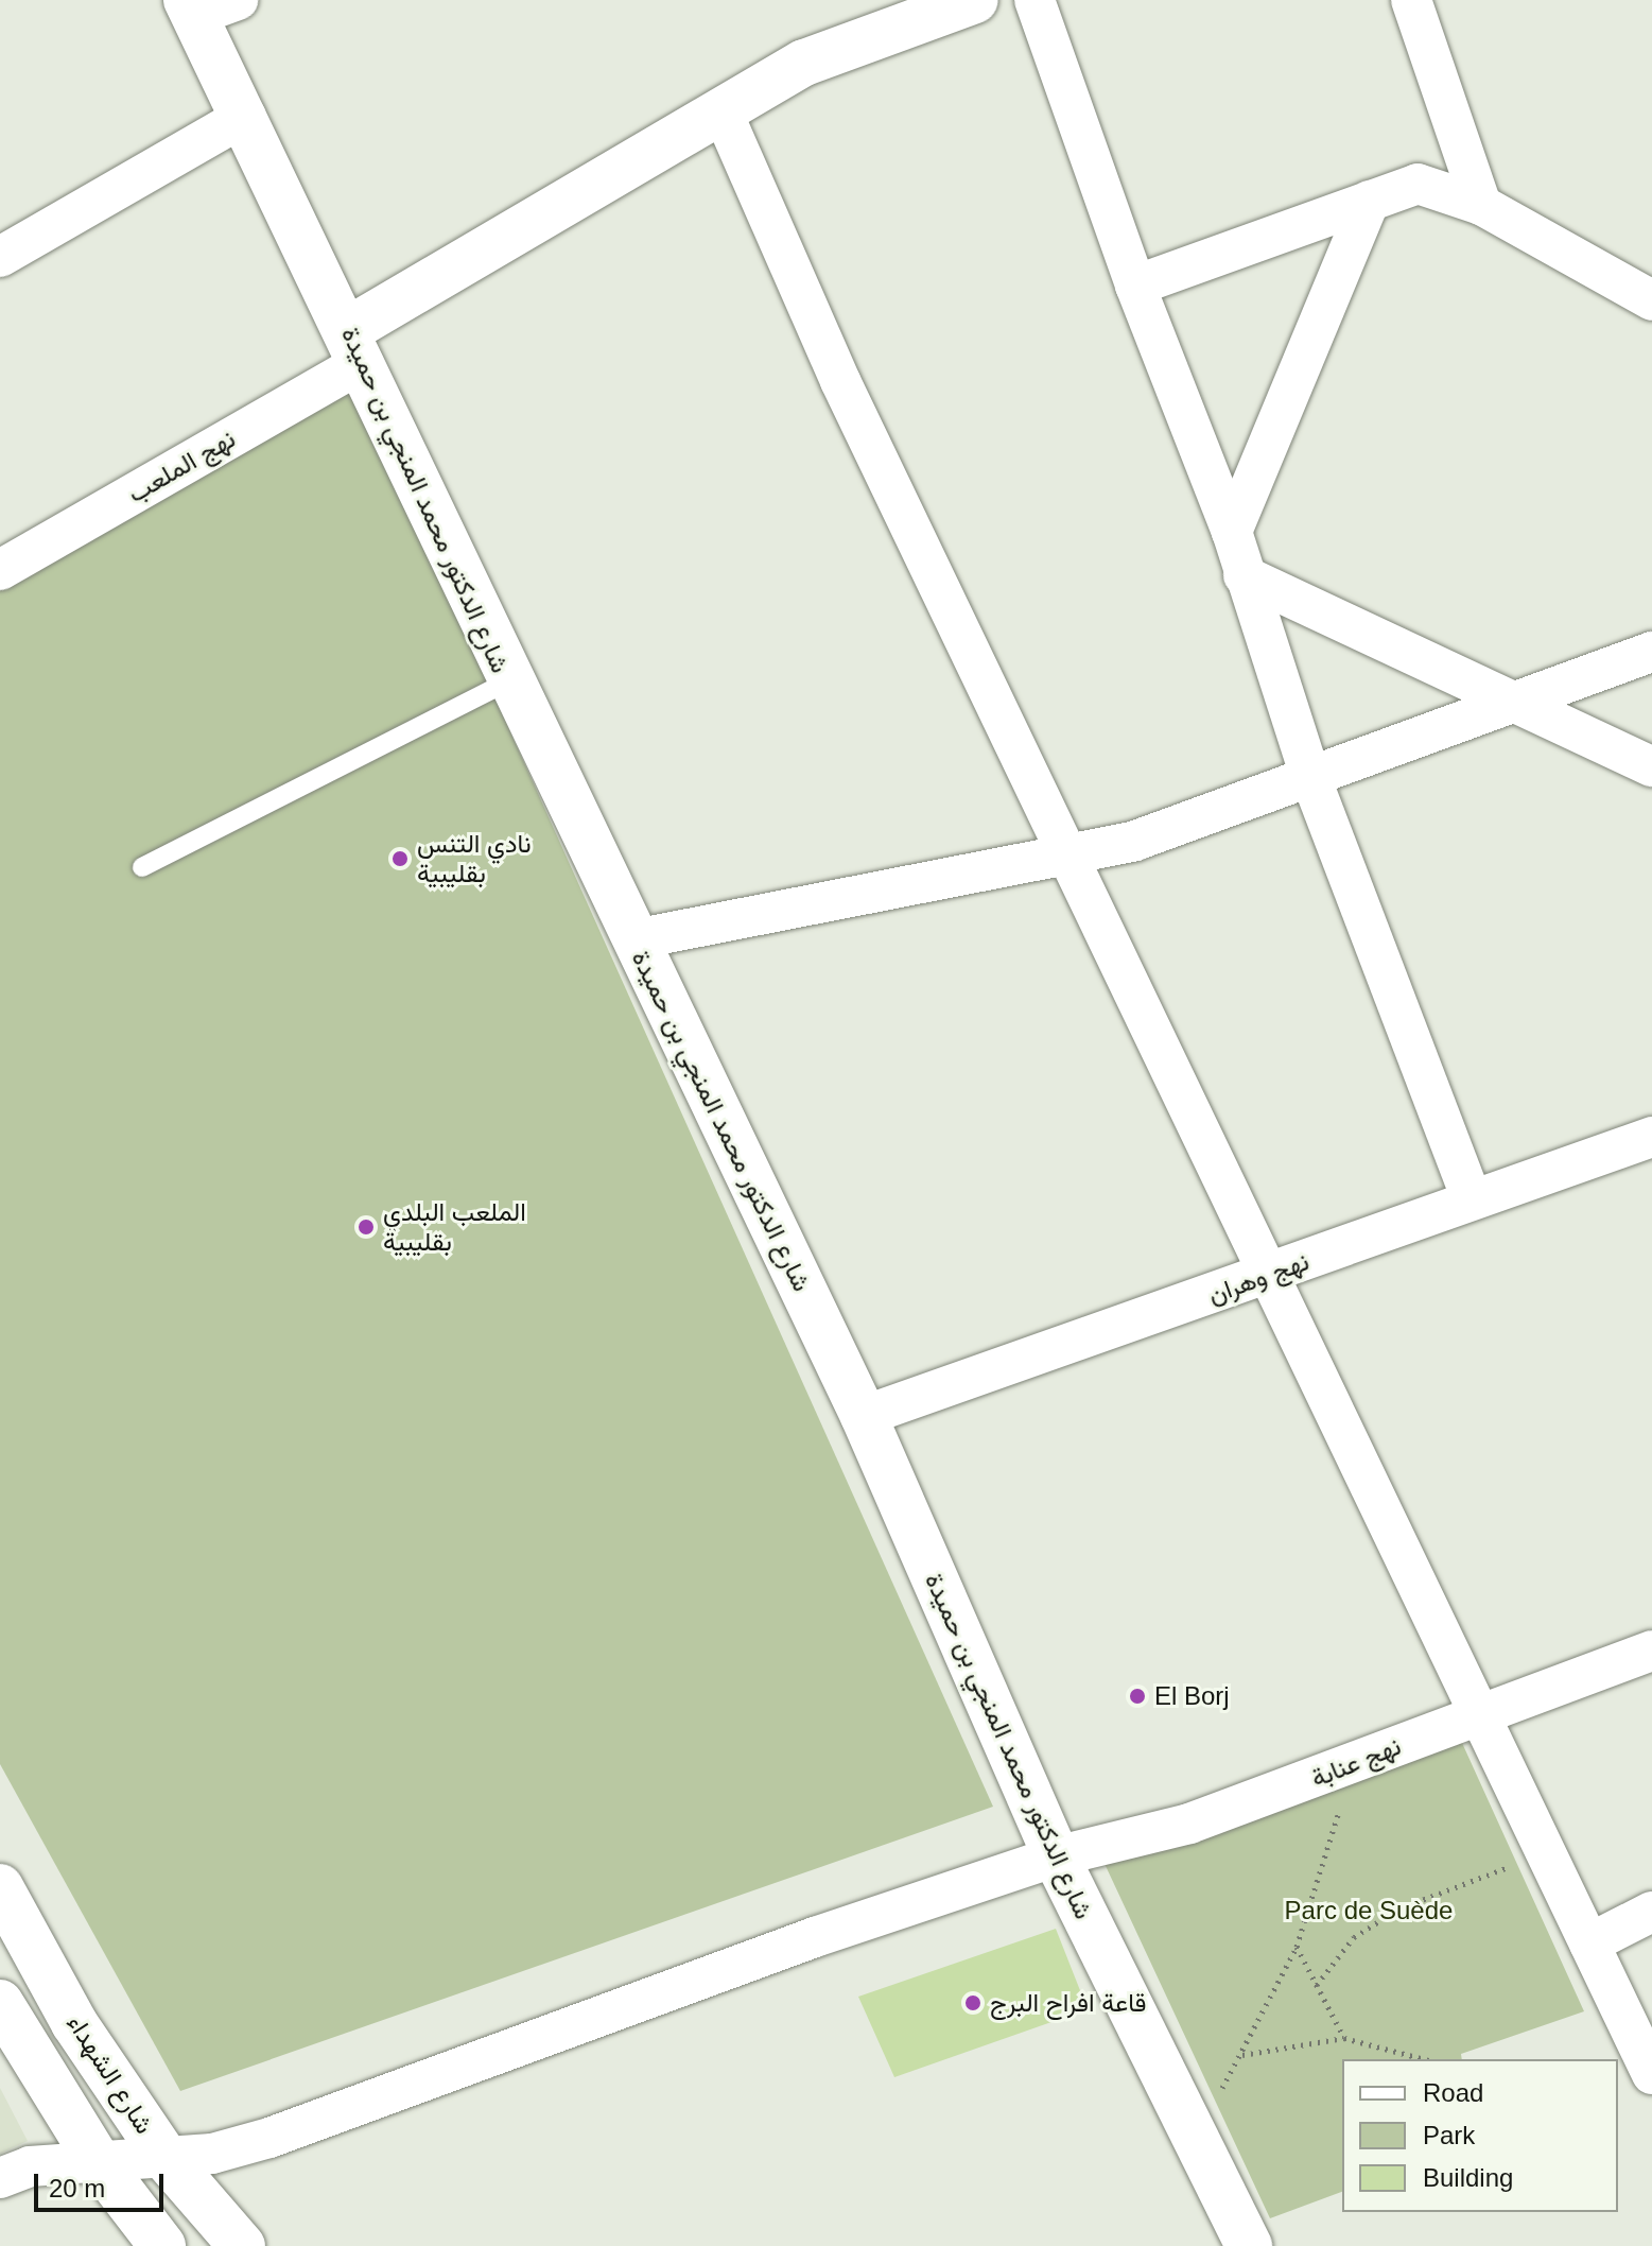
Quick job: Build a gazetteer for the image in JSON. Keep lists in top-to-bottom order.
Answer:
{
  "streets": {
    "street": [
      "نهج الملعب",
      "شارع الدكتور محمد المنجي بن حميدة",
      "نهج وهران",
      "نهج عنابة",
      "شارع الشهداء"
    ]
  },
  "crossings": [
    ["نهج الملعب", "شارع الدكتور محمد المنجي بن حميدة"],
    ["شارع الدكتور محمد المنجي بن حميدة", "نهج وهران"],
    ["شارع الدكتور محمد المنجي بن حميدة", "نهج عنابة"],
    ["نهج عنابة", "شارع الشهداء"]
  ],
  "parks": ["Parc de Suède"],
  "places": [
    "نادي التنس بقليبية",
    "الملعب البلدي بقليبية",
    "El Borj",
    "قاعة افراح البرج"
  ],
  "legend": ["Road", "Park", "Building"],
  "scale_bar": "20 m"
}
